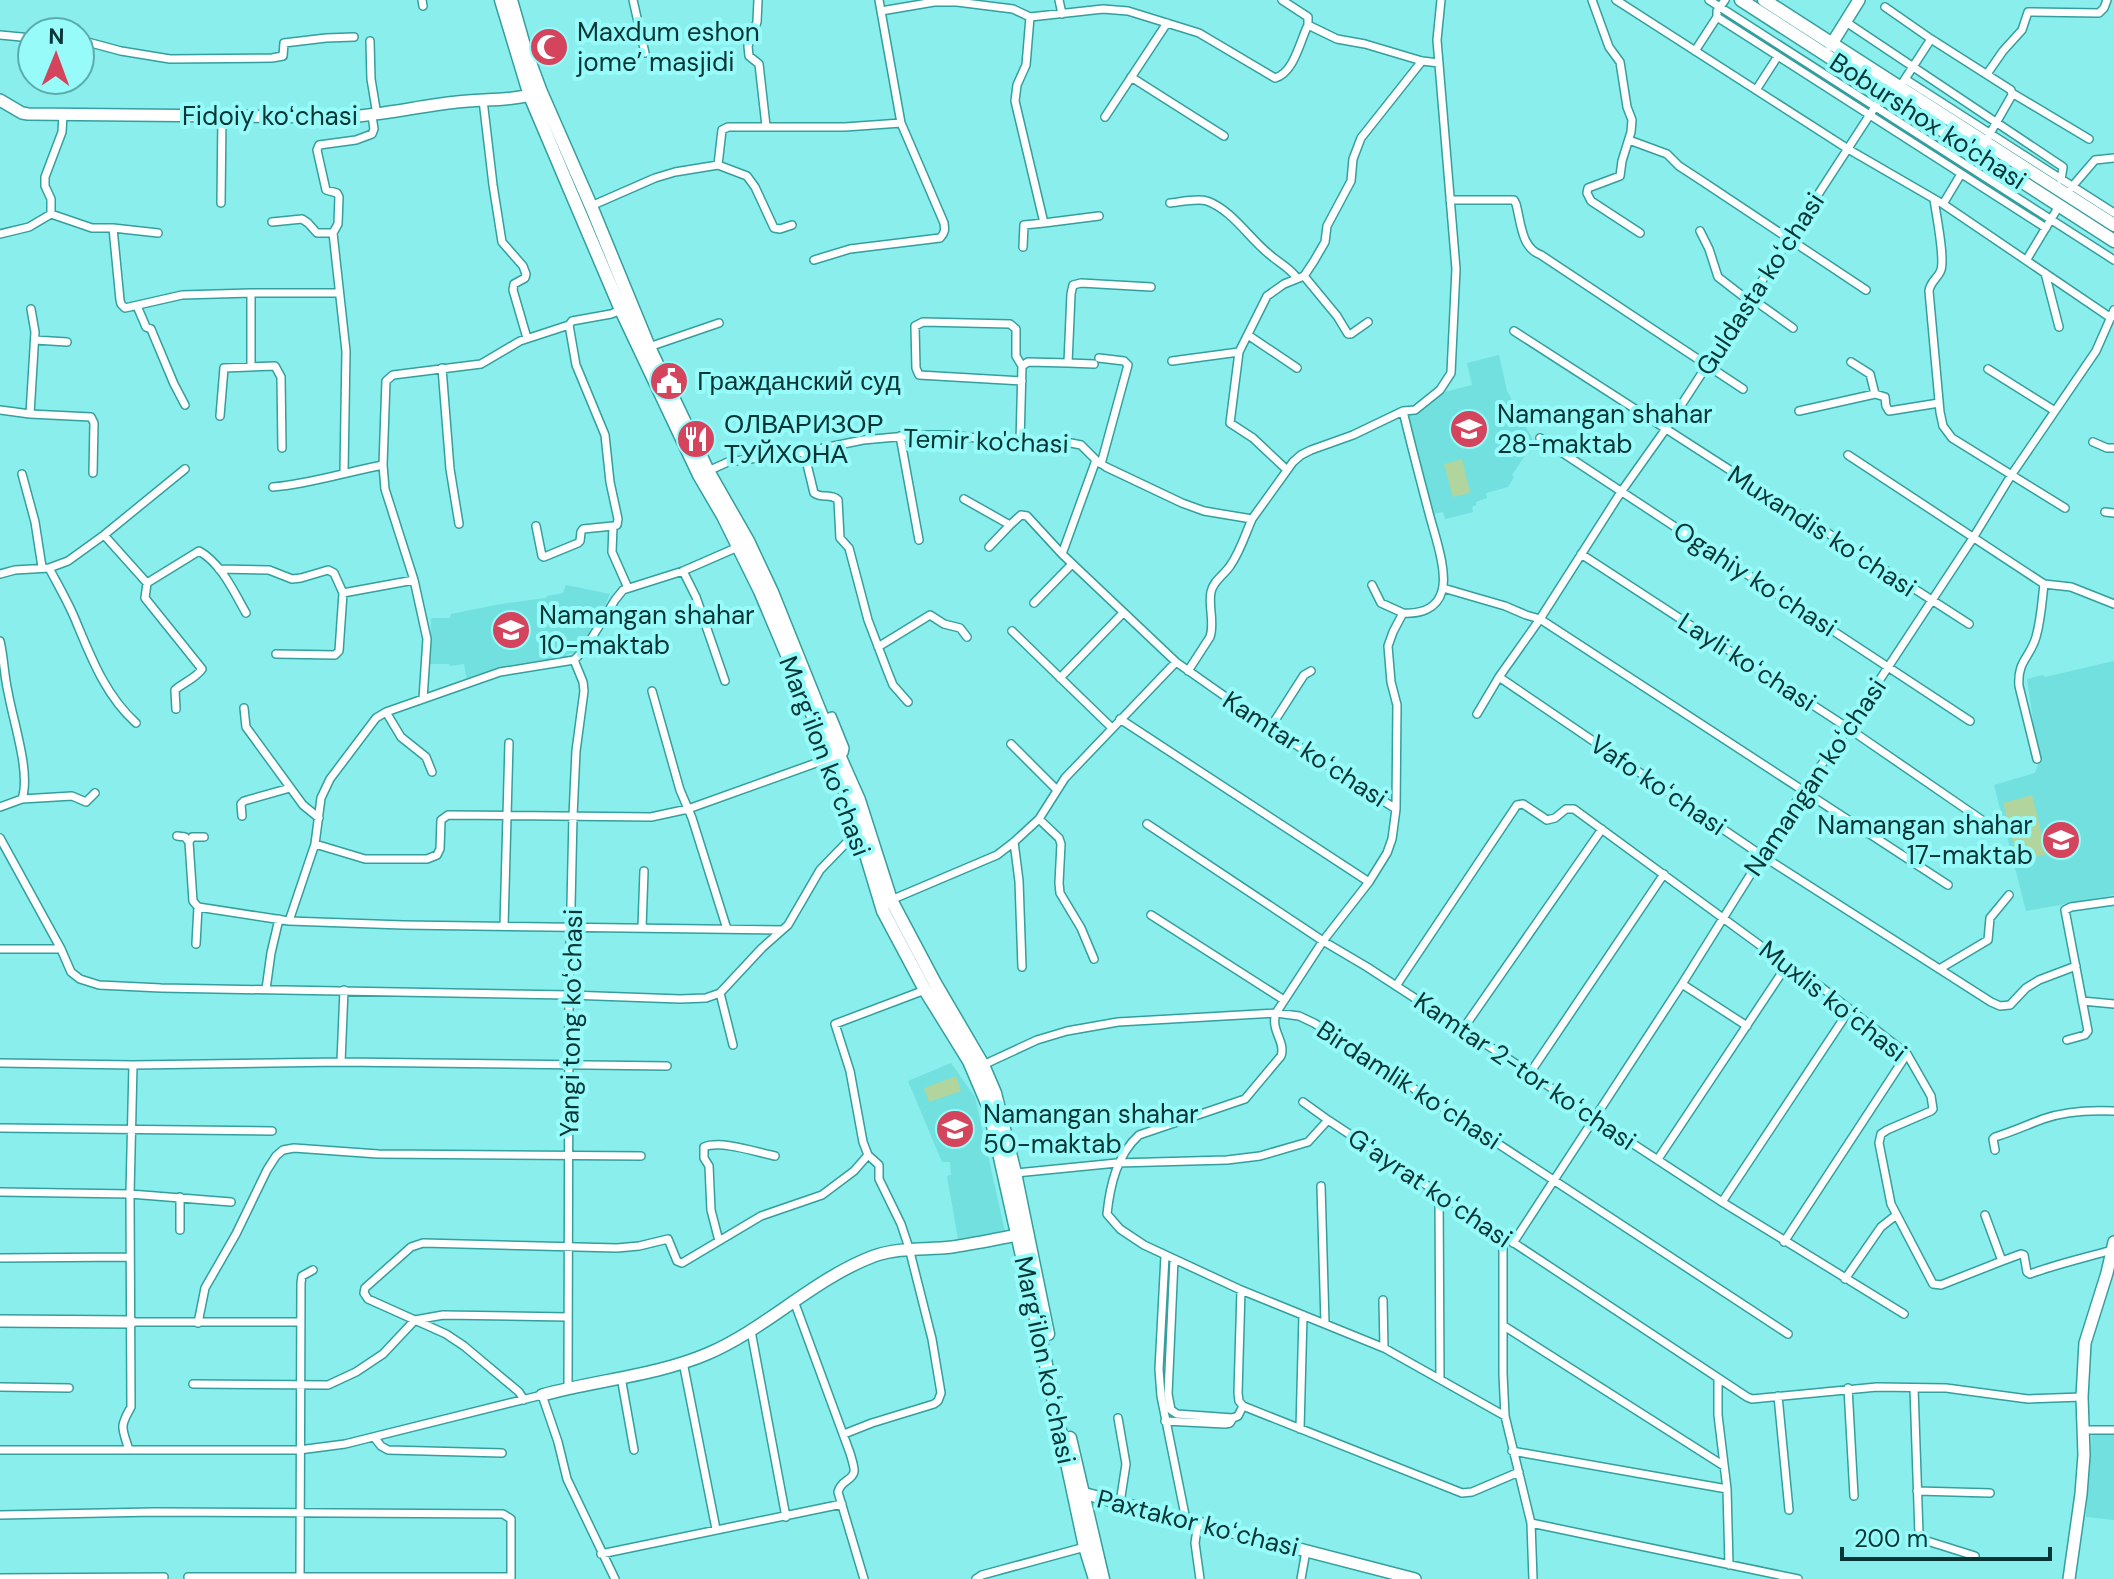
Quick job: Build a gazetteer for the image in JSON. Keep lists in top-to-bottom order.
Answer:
{
  "streets": {
    "main road": ["Boburshox ko'chasi", "Margʻilon koʻchasi"],
    "street": [
      "Fidoiy koʻchasi",
      "Guldasta koʻchasi",
      "Temir ko'chasi",
      "Muxandis koʻchasi",
      "Ogahiy koʻchasi",
      "Layli koʻchasi",
      "Kamtar koʻchasi",
      "Namangan koʻchasi",
      "Vafo koʻchasi",
      "Muxlis koʻchasi",
      "Yangi tong koʻchasi",
      "Kamtar 2-tor koʻchasi",
      "Birdamlik koʻchasi",
      "Gʻayrat koʻchasi",
      "Paxtakor koʻchasi"
    ]
  },
  "crossings": [
    ["Fidoiy koʻchasi", "Margʻilon koʻchasi"],
    ["Boburshox ko'chasi", "Guldasta koʻchasi"],
    ["Guldasta koʻchasi", "Muxandis koʻchasi"],
    ["Guldasta koʻchasi", "Ogahiy koʻchasi"],
    ["Guldasta koʻchasi", "Layli koʻchasi"],
    ["Guldasta koʻchasi", "Vafo koʻchasi"],
    ["Temir ko'chasi", "Margʻilon koʻchasi"],
    ["Muxandis koʻchasi", "Namangan koʻchasi"],
    ["Ogahiy koʻchasi", "Namangan koʻchasi"],
    ["Layli koʻchasi", "Namangan koʻchasi"],
    ["Kamtar koʻchasi", "Kamtar 2-tor koʻchasi"],
    ["Kamtar koʻchasi", "Birdamlik koʻchasi"],
    ["Margʻilon koʻchasi", "Birdamlik koʻchasi"],
    ["Margʻilon koʻchasi", "Gʻayrat koʻchasi"],
    ["Margʻilon koʻchasi", "Paxtakor koʻchasi"],
    ["Namangan koʻchasi", "Vafo koʻchasi"],
    ["Namangan koʻchasi", "Muxlis koʻchasi"],
    ["Namangan koʻchasi", "Kamtar 2-tor koʻchasi"],
    ["Namangan koʻchasi", "Birdamlik koʻchasi"],
    ["Namangan koʻchasi", "Gʻayrat koʻchasi"],
    ["Muxlis koʻchasi", "Kamtar 2-tor koʻchasi"]
  ],
  "places": {
    "mosque": ["Maxdum eshon jome’ masjidi"],
    "public building": ["Гражданский суд"],
    "school or university": [
      "Namangan shahar 28-maktab",
      "Namangan shahar 10-maktab",
      "Namangan shahar 17-maktab",
      "Namangan shahar 50-maktab"
    ],
    "restaurant": ["ОЛВАРИЗОР ТУЙХОНА"]
  },
  "scale_bar": "200 m",
  "north": "top"
}
